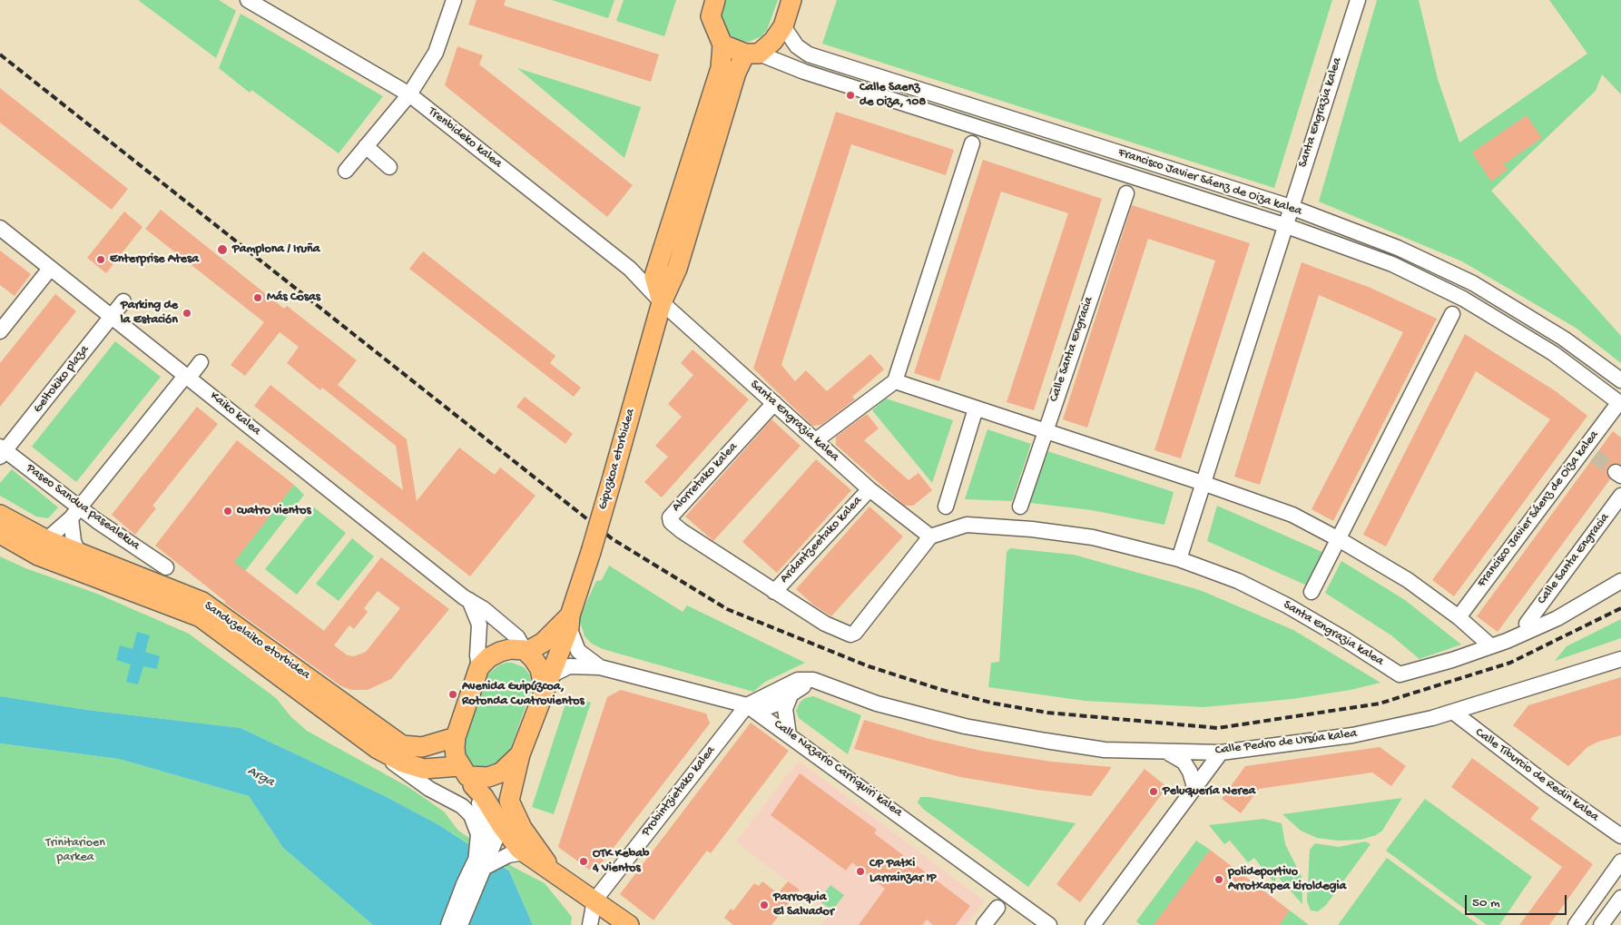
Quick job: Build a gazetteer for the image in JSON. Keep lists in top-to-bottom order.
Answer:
{
  "streets": {
    "main road": ["Gipuzkoa etorbidea", "Sanduzelaiko etorbidea"],
    "street": [
      "Santa Engrazia kalea",
      "Trenbideko kalea",
      "Francisco Javier Sáenz de Oiza kalea",
      "Calle Santa Engracia",
      "Geltokiko plaza",
      "Kaiko kalea",
      "Alorretako kalea",
      "Paseo Sandua pasealekua",
      "Ardantzeetako kalea",
      "Calle Pedro de Ursúa kalea",
      "Calle Nazario Carriquiri kalea",
      "Calle Tiburcio de Redin kalea",
      "Probintzietako kalea"
    ]
  },
  "crossings": [
    ["Santa Engrazia kalea", "Trenbideko kalea"],
    ["Santa Engrazia kalea", "Francisco Javier Sáenz de Oiza kalea"],
    ["Santa Engrazia kalea", "Gipuzkoa etorbidea"],
    ["Santa Engrazia kalea", "Alorretako kalea"],
    ["Santa Engrazia kalea", "Ardantzeetako kalea"],
    ["Trenbideko kalea", "Gipuzkoa etorbidea"],
    ["Francisco Javier Sáenz de Oiza kalea", "Gipuzkoa etorbidea"],
    ["Geltokiko plaza", "Kaiko kalea"],
    ["Geltokiko plaza", "Paseo Sandua pasealekua"],
    ["Kaiko kalea", "Gipuzkoa etorbidea"],
    ["Gipuzkoa etorbidea", "Sanduzelaiko etorbidea"],
    ["Gipuzkoa etorbidea", "Calle Nazario Carriquiri kalea"],
    ["Alorretako kalea", "Ardantzeetako kalea"],
    ["Calle Pedro de Ursúa kalea", "Calle Nazario Carriquiri kalea"],
    ["Calle Pedro de Ursúa kalea", "Calle Tiburcio de Redin kalea"],
    ["Calle Pedro de Ursúa kalea", "Probintzietako kalea"],
    ["Calle Nazario Carriquiri kalea", "Probintzietako kalea"]
  ],
  "water": ["Arga"],
  "parks": ["Trinitarioen parkea"],
  "places": [
    "Calle Saenz de Oiza, 108",
    "Pamplona / Iruña",
    "Enterprise Atesa",
    "Más Cosas",
    "Parking de la Estación",
    "cuatro vientos",
    "Avenida Guipúzcoa, Rotonda Cuatrovientos",
    "Peluquería Nerea",
    "OTK Kebab 4 Vientos",
    "CP Patxi Larrainzar IP",
    "polideportivo Arrotxapea kiroldegia",
    "Parroquia El Salvador"
  ],
  "scale_bar": "50 m"
}
